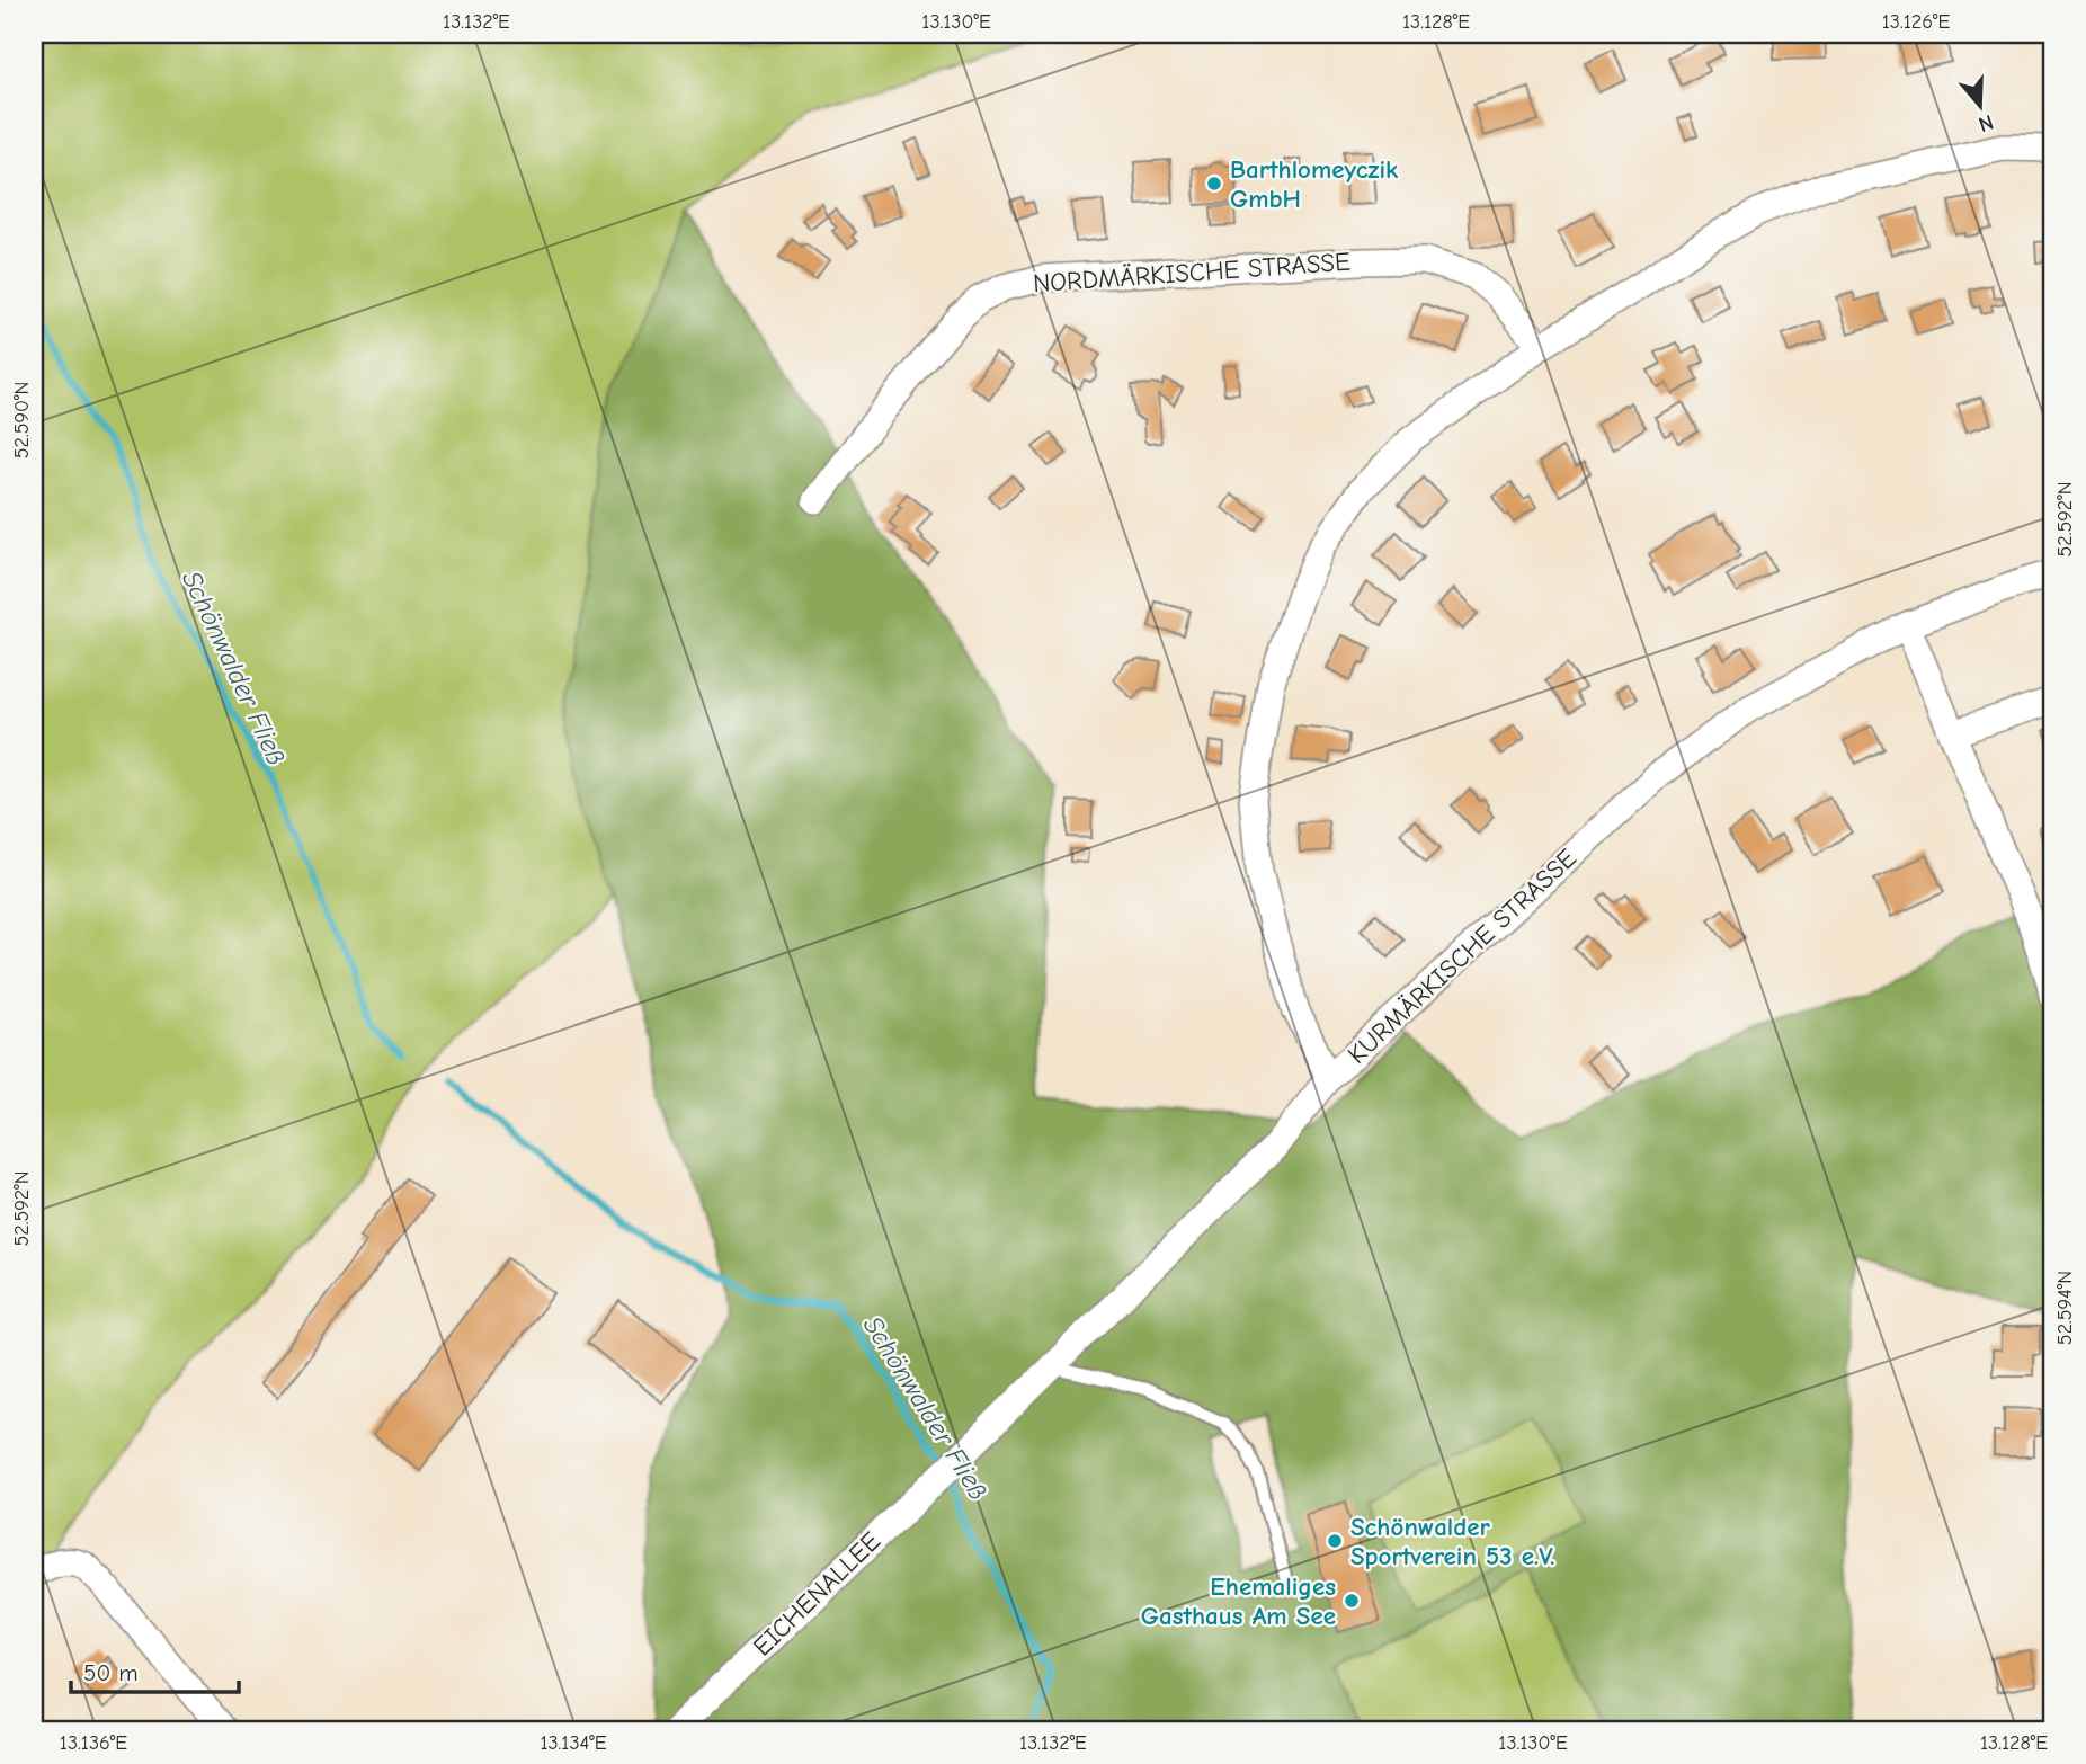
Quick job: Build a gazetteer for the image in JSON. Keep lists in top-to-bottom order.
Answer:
{
  "streets": {
    "street": ["NORDMÄRKISCHE STRASSE", "KURMÄRKISCHE STRASSE", "EICHENALLEE"]
  },
  "crossings": [
    ["KURMÄRKISCHE STRASSE", "EICHENALLEE"]
  ],
  "water": ["Schönwalder Fließ"],
  "places": ["Barthlomeyczik GmbH", "Schönwalder Sportverein 53 e.V.", "Ehemaliges Gasthaus Am See"],
  "scale_bar": "50 m",
  "north": "bottom",
  "coordinates": [
    "13.132°E",
    "13.130°E",
    "13.128°E",
    "13.126°E",
    "52.590°N",
    "52.592°N",
    "52.594°N",
    "13.136°E",
    "13.134°E"
  ]
}
